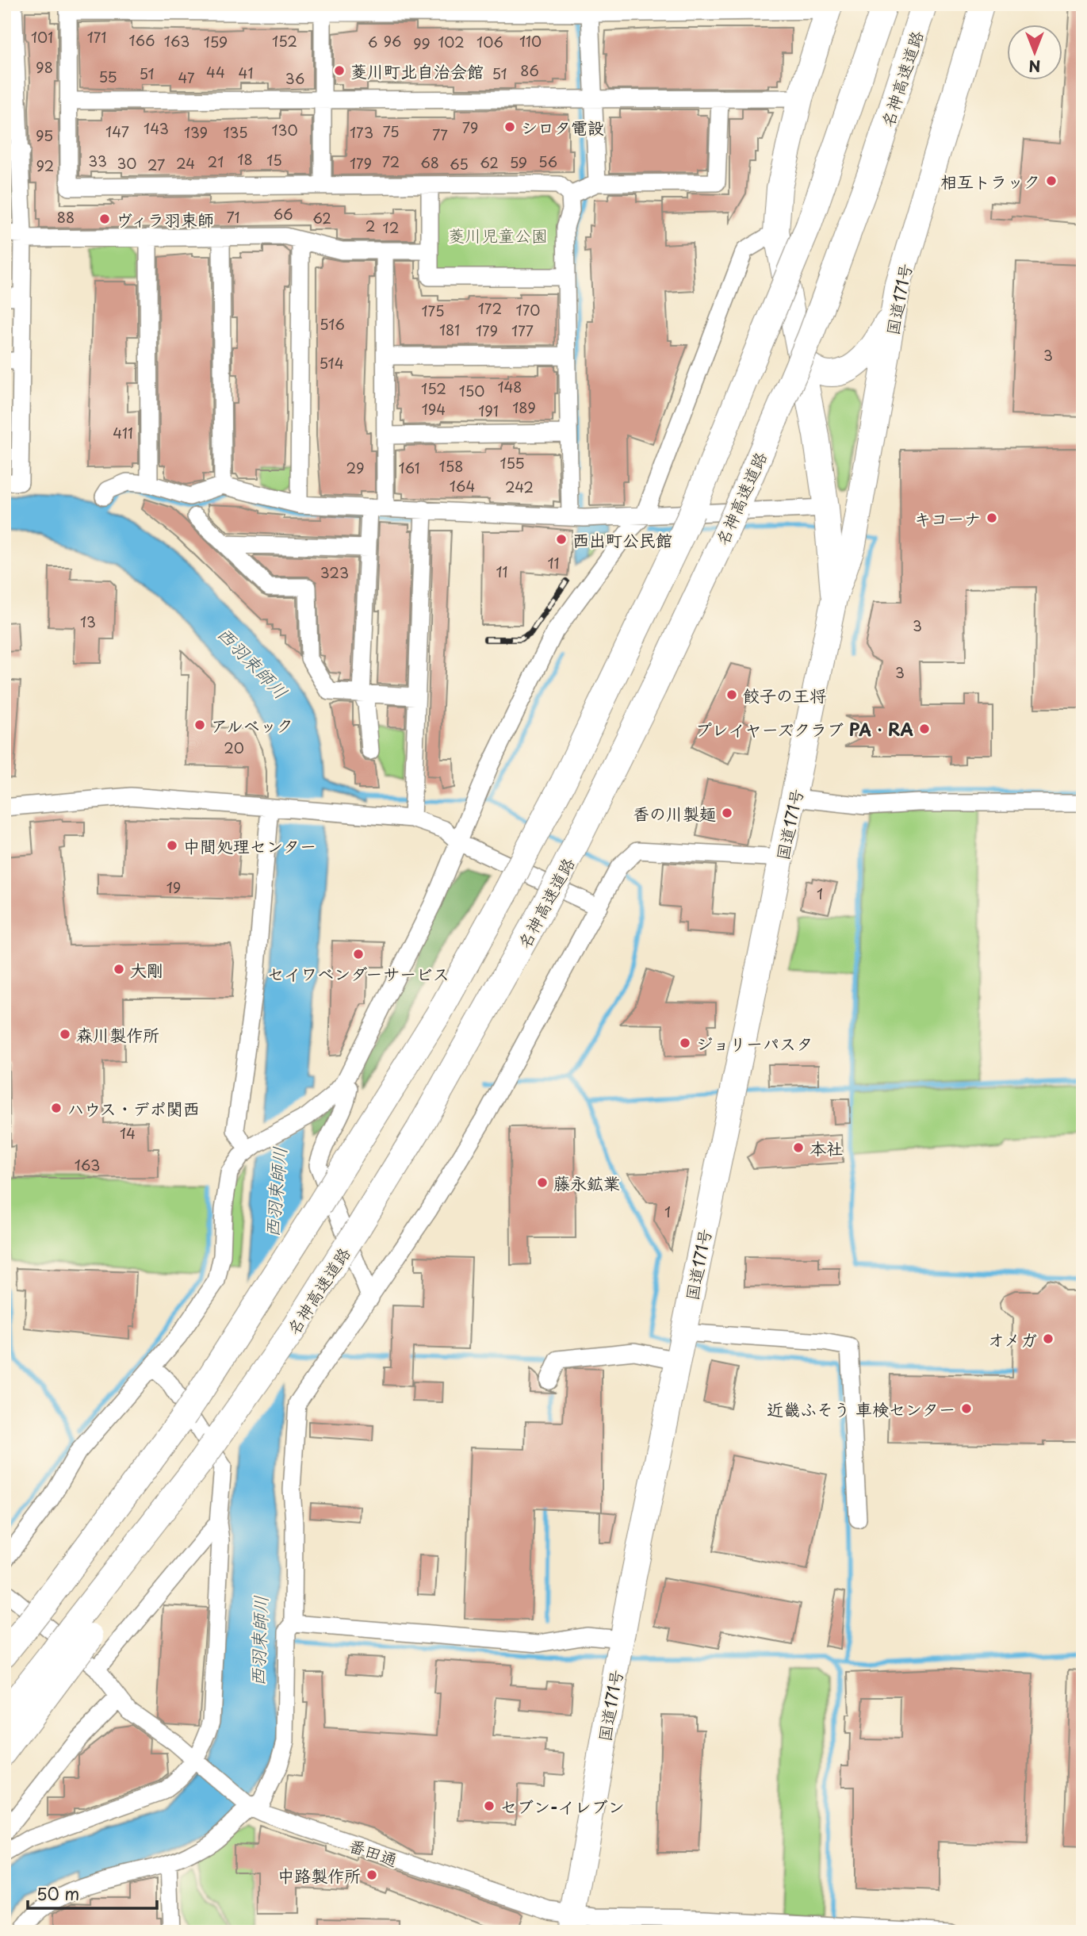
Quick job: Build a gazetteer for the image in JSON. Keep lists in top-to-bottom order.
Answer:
{
  "streets": {
    "highway": ["名神高速道路", "国道171号"],
    "street": ["番田通"]
  },
  "crossings": [
    ["国道171号", "番田通"]
  ],
  "water": ["西羽束師川"],
  "parks": ["菱川児童公園"],
  "places": [
    "菱川町北自治会館",
    "シロタ電設",
    "相互トラック",
    "ヴィラ羽束師",
    "キコーナ",
    "西出町公民館",
    "餃子の王将",
    "アルベック",
    "プレイヤーズクラブ PA・RA",
    "香の川製麺",
    "中間処理センター",
    "セイワベンダーサービス",
    "大剛",
    "森川製作所",
    "ジョリーパスタ",
    "ハウス・デポ関西",
    "本社",
    "藤永鉱業",
    "オメガ",
    "近畿ふそう 車検センター",
    "セブン-イレブン",
    "中路製作所"
  ],
  "house_numbers": [
    "101",
    "171",
    "166",
    "163",
    "152",
    "96",
    "110",
    "159",
    "6",
    "102",
    "106",
    "99",
    "98",
    "86",
    "44",
    "41",
    "51",
    "51",
    "55",
    "47",
    "36",
    "79",
    "143",
    "130",
    "147",
    "75",
    "139",
    "135",
    "173",
    "77",
    "95",
    "18",
    "15",
    "33",
    "21",
    "72",
    "56",
    "68",
    "62",
    "59",
    "30",
    "24",
    "179",
    "65",
    "27",
    "92",
    "66",
    "88",
    "71",
    "62",
    "2",
    "12",
    "172",
    "170",
    "175",
    "516",
    "181",
    "179",
    "177",
    "3",
    "514",
    "148",
    "152",
    "150",
    "189",
    "194",
    "191",
    "411",
    "155",
    "158",
    "29",
    "161",
    "164",
    "242",
    "11",
    "11",
    "323",
    "13",
    "3",
    "3",
    "20",
    "19",
    "1",
    "14",
    "163",
    "1"
  ],
  "scale_bar": "50 m",
  "north": "bottom"
}
